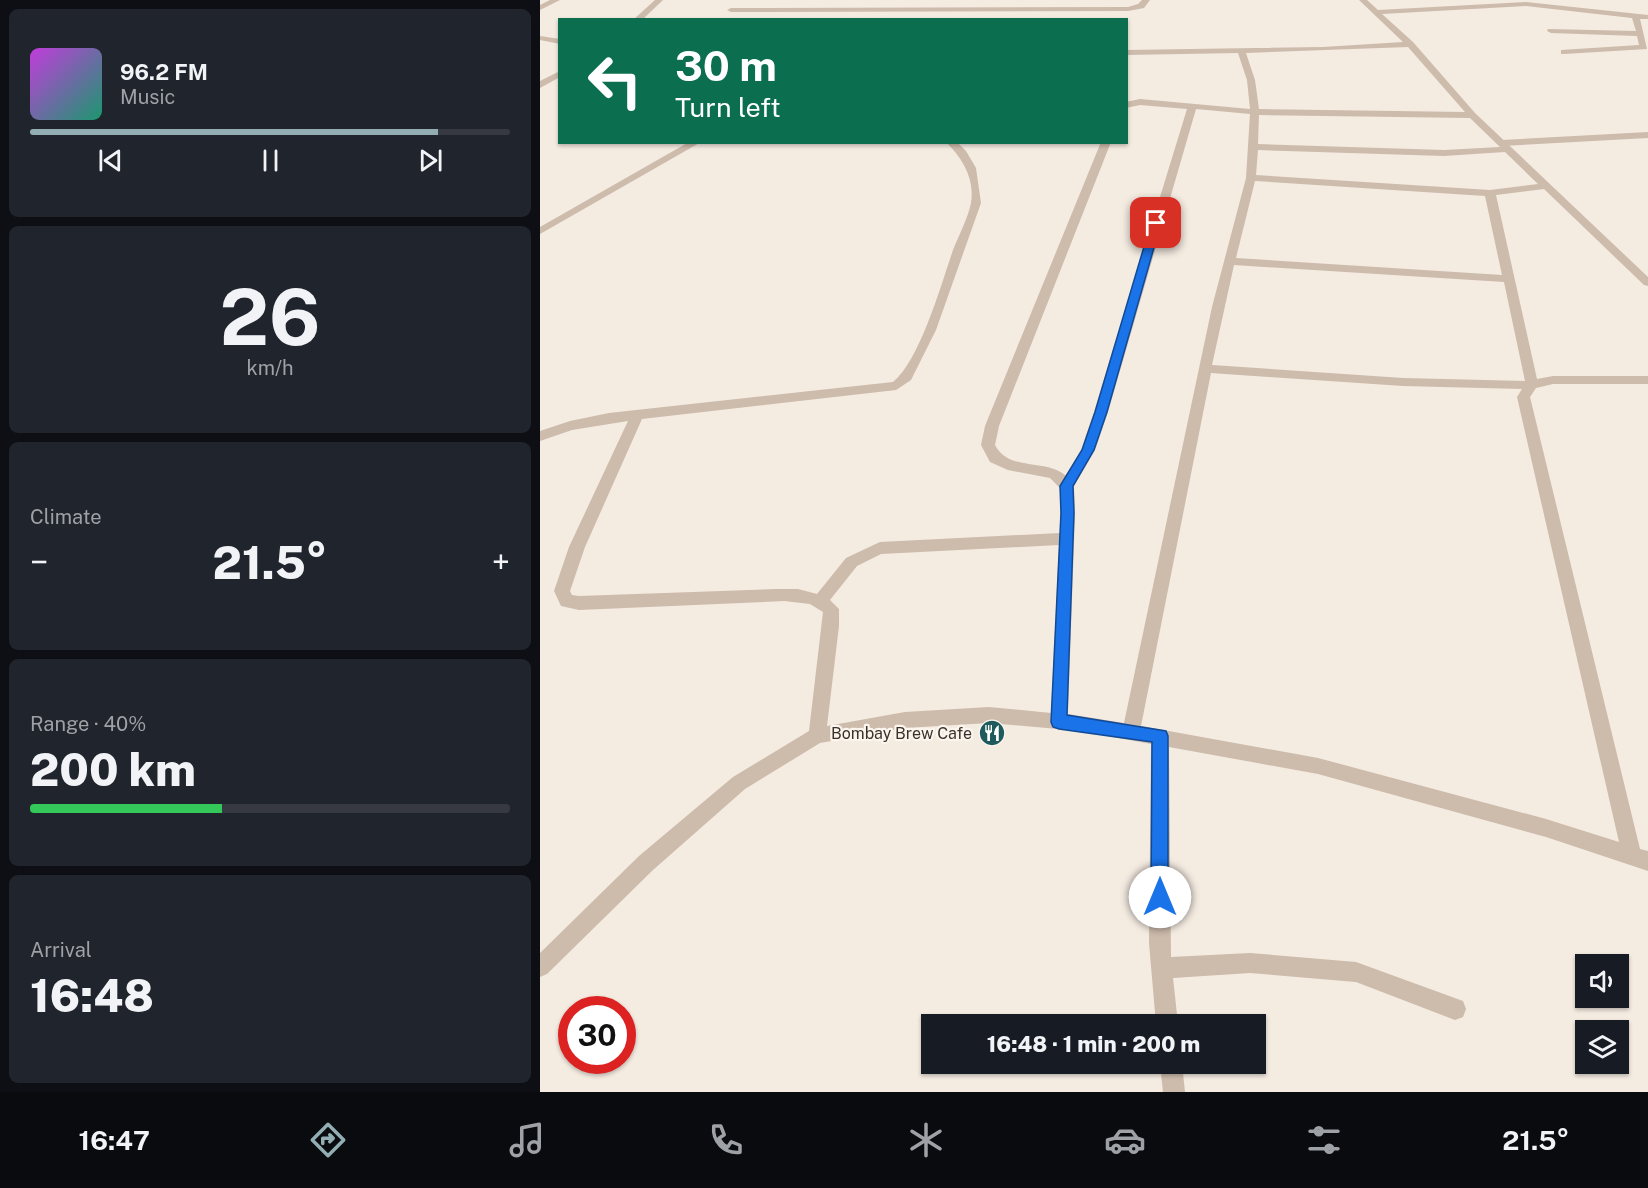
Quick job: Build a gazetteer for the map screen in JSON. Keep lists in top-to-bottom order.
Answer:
{
  "places": {
    "restaurant": ["Bombay Brew Cafe"]
  },
  "page": {
    "turn": ["30 m", "Turn left"],
    "song": ["96.2 FM", "Music"],
    "tile": [
      ["26", "km/h"],
      "Climate",
      ["Range · 40%", "200 km"],
      ["Arrival", "16:48"]
    ],
    "heat": ["−", "21.5°", "+"],
    "limit": "30",
    "trip": "16:48 · 1 min · 200 m",
    "tabs": ["16:47", "21.5°"]
  }
}
